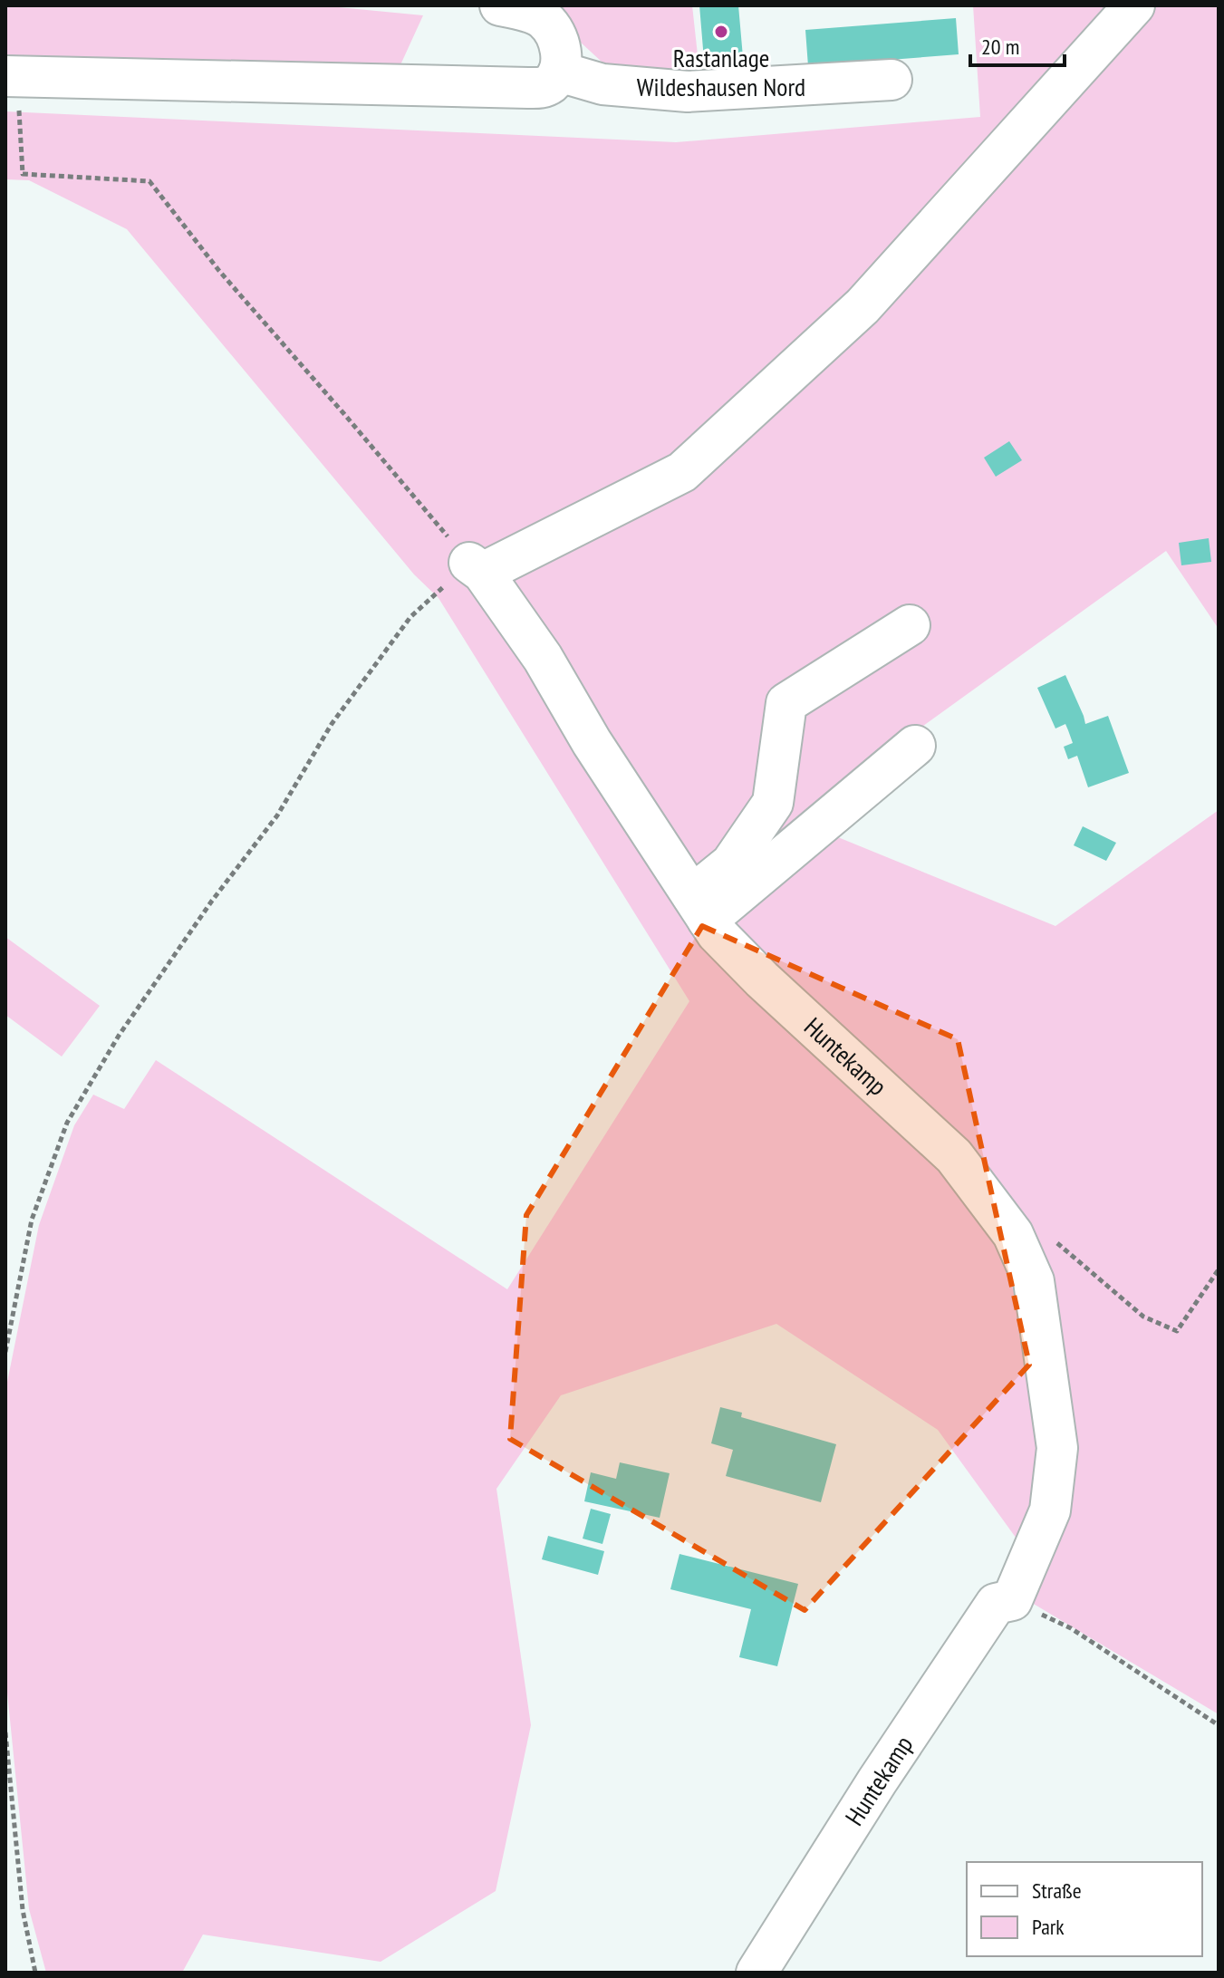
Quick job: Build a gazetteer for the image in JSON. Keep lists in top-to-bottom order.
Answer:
{
  "streets": {
    "street": ["Huntekamp"]
  },
  "places": ["Rastanlage Wildeshausen Nord"],
  "legend": ["Straße", "Park"],
  "scale_bar": "20 m"
}
